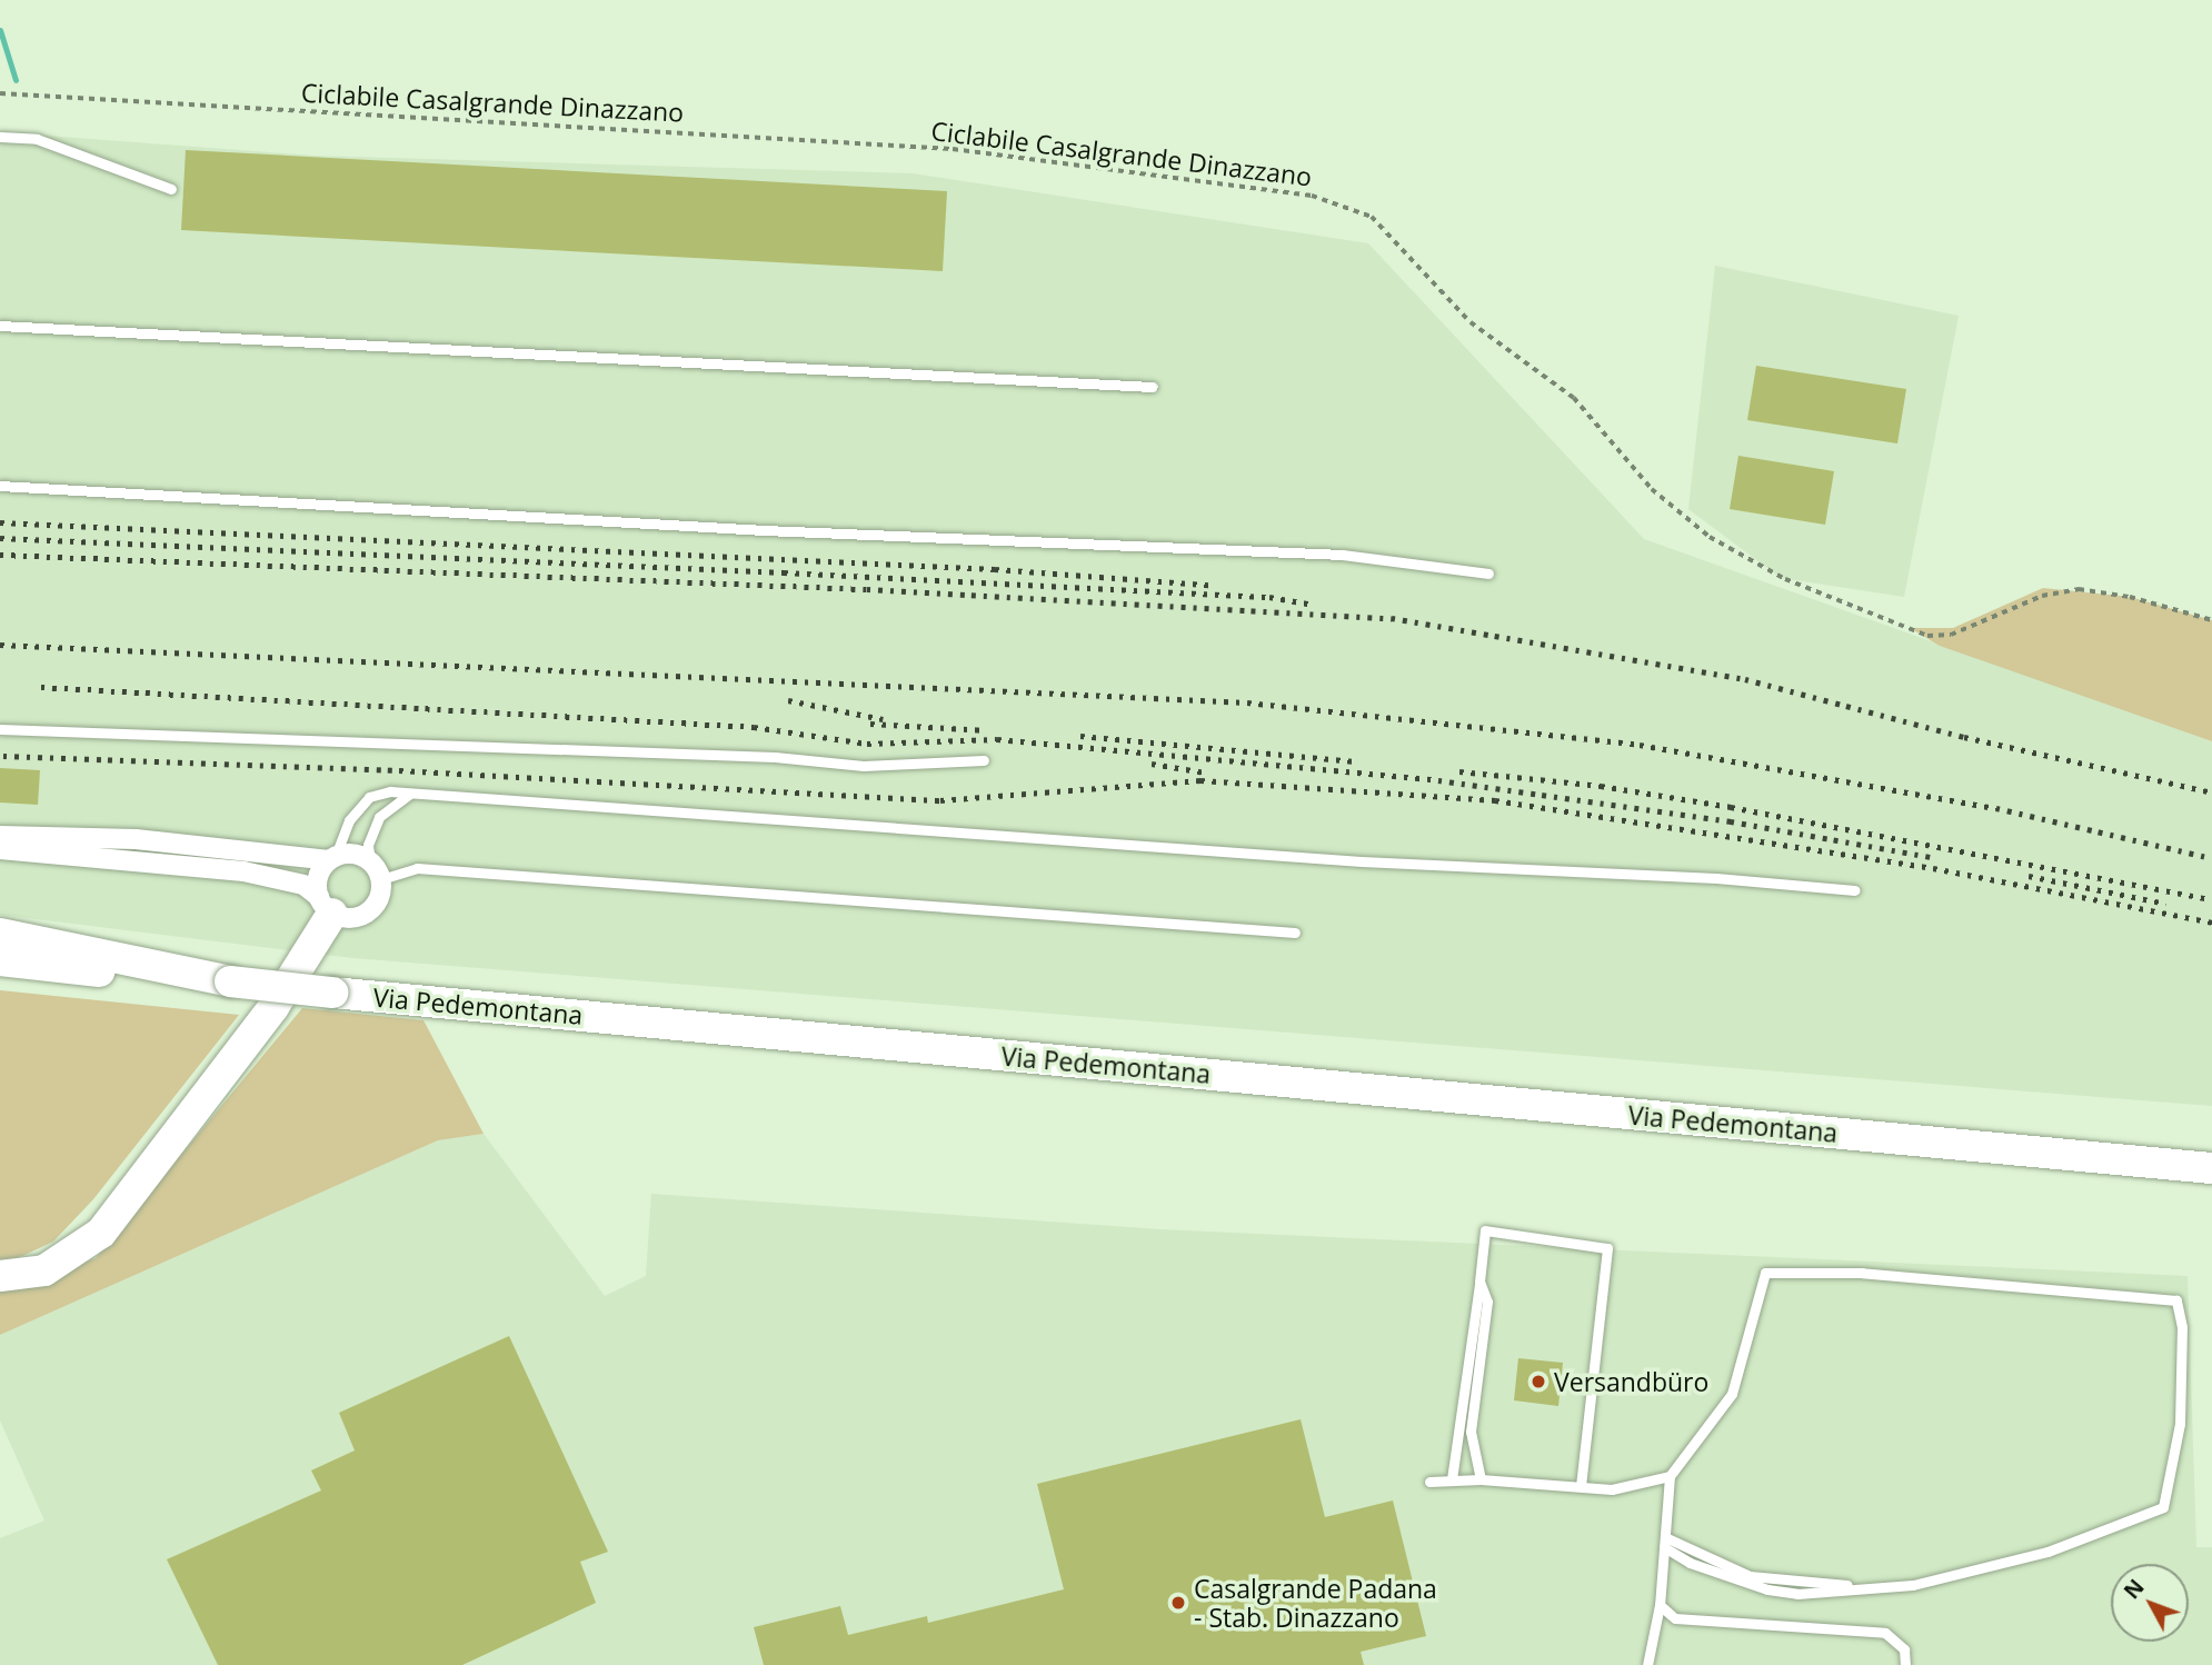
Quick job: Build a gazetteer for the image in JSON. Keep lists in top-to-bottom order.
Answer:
{
  "streets": {
    "main road": ["Via Pedemontana"],
    "path": ["Ciclabile Casalgrande Dinazzano"]
  },
  "places": ["Versandbüro", "Casalgrande Padana - Stab. Dinazzano"],
  "north": "top left"
}
